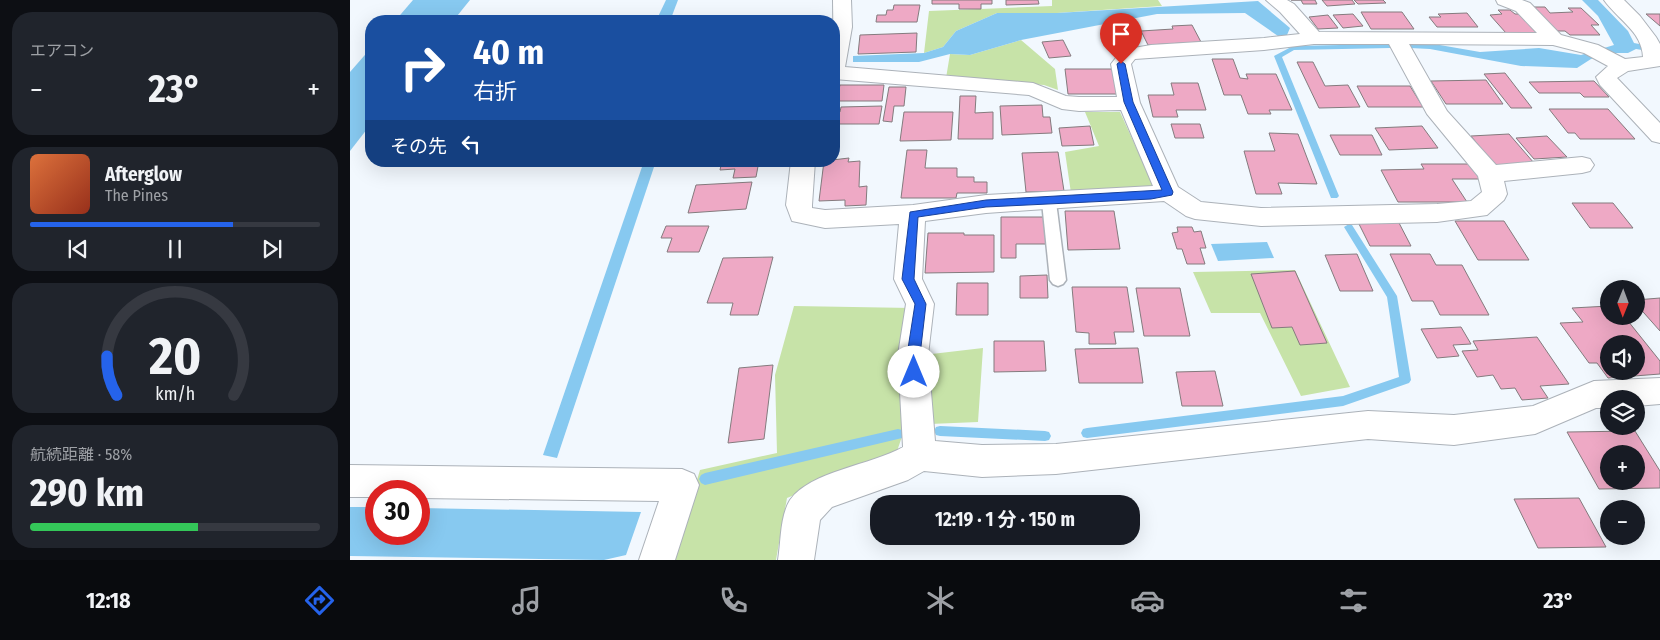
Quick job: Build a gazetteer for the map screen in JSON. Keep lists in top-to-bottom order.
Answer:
{
  "north": "bottom",
  "page": {
    "tile": [
      "エアコン",
      ["航続距離 · 58%", "290 km"]
    ],
    "turn": ["40 m", "右折"],
    "heat": ["−", "23°", "+"],
    "then": "その先",
    "song": ["Afterglow", "The Pines"],
    "map_buttons": ["+", "−"],
    "limit": "30",
    "trip": "12:19 · 1 分 · 150 m",
    "tabs": ["12:18", "23°"],
    "gauge": ["20", "km/h"]
  }
}
